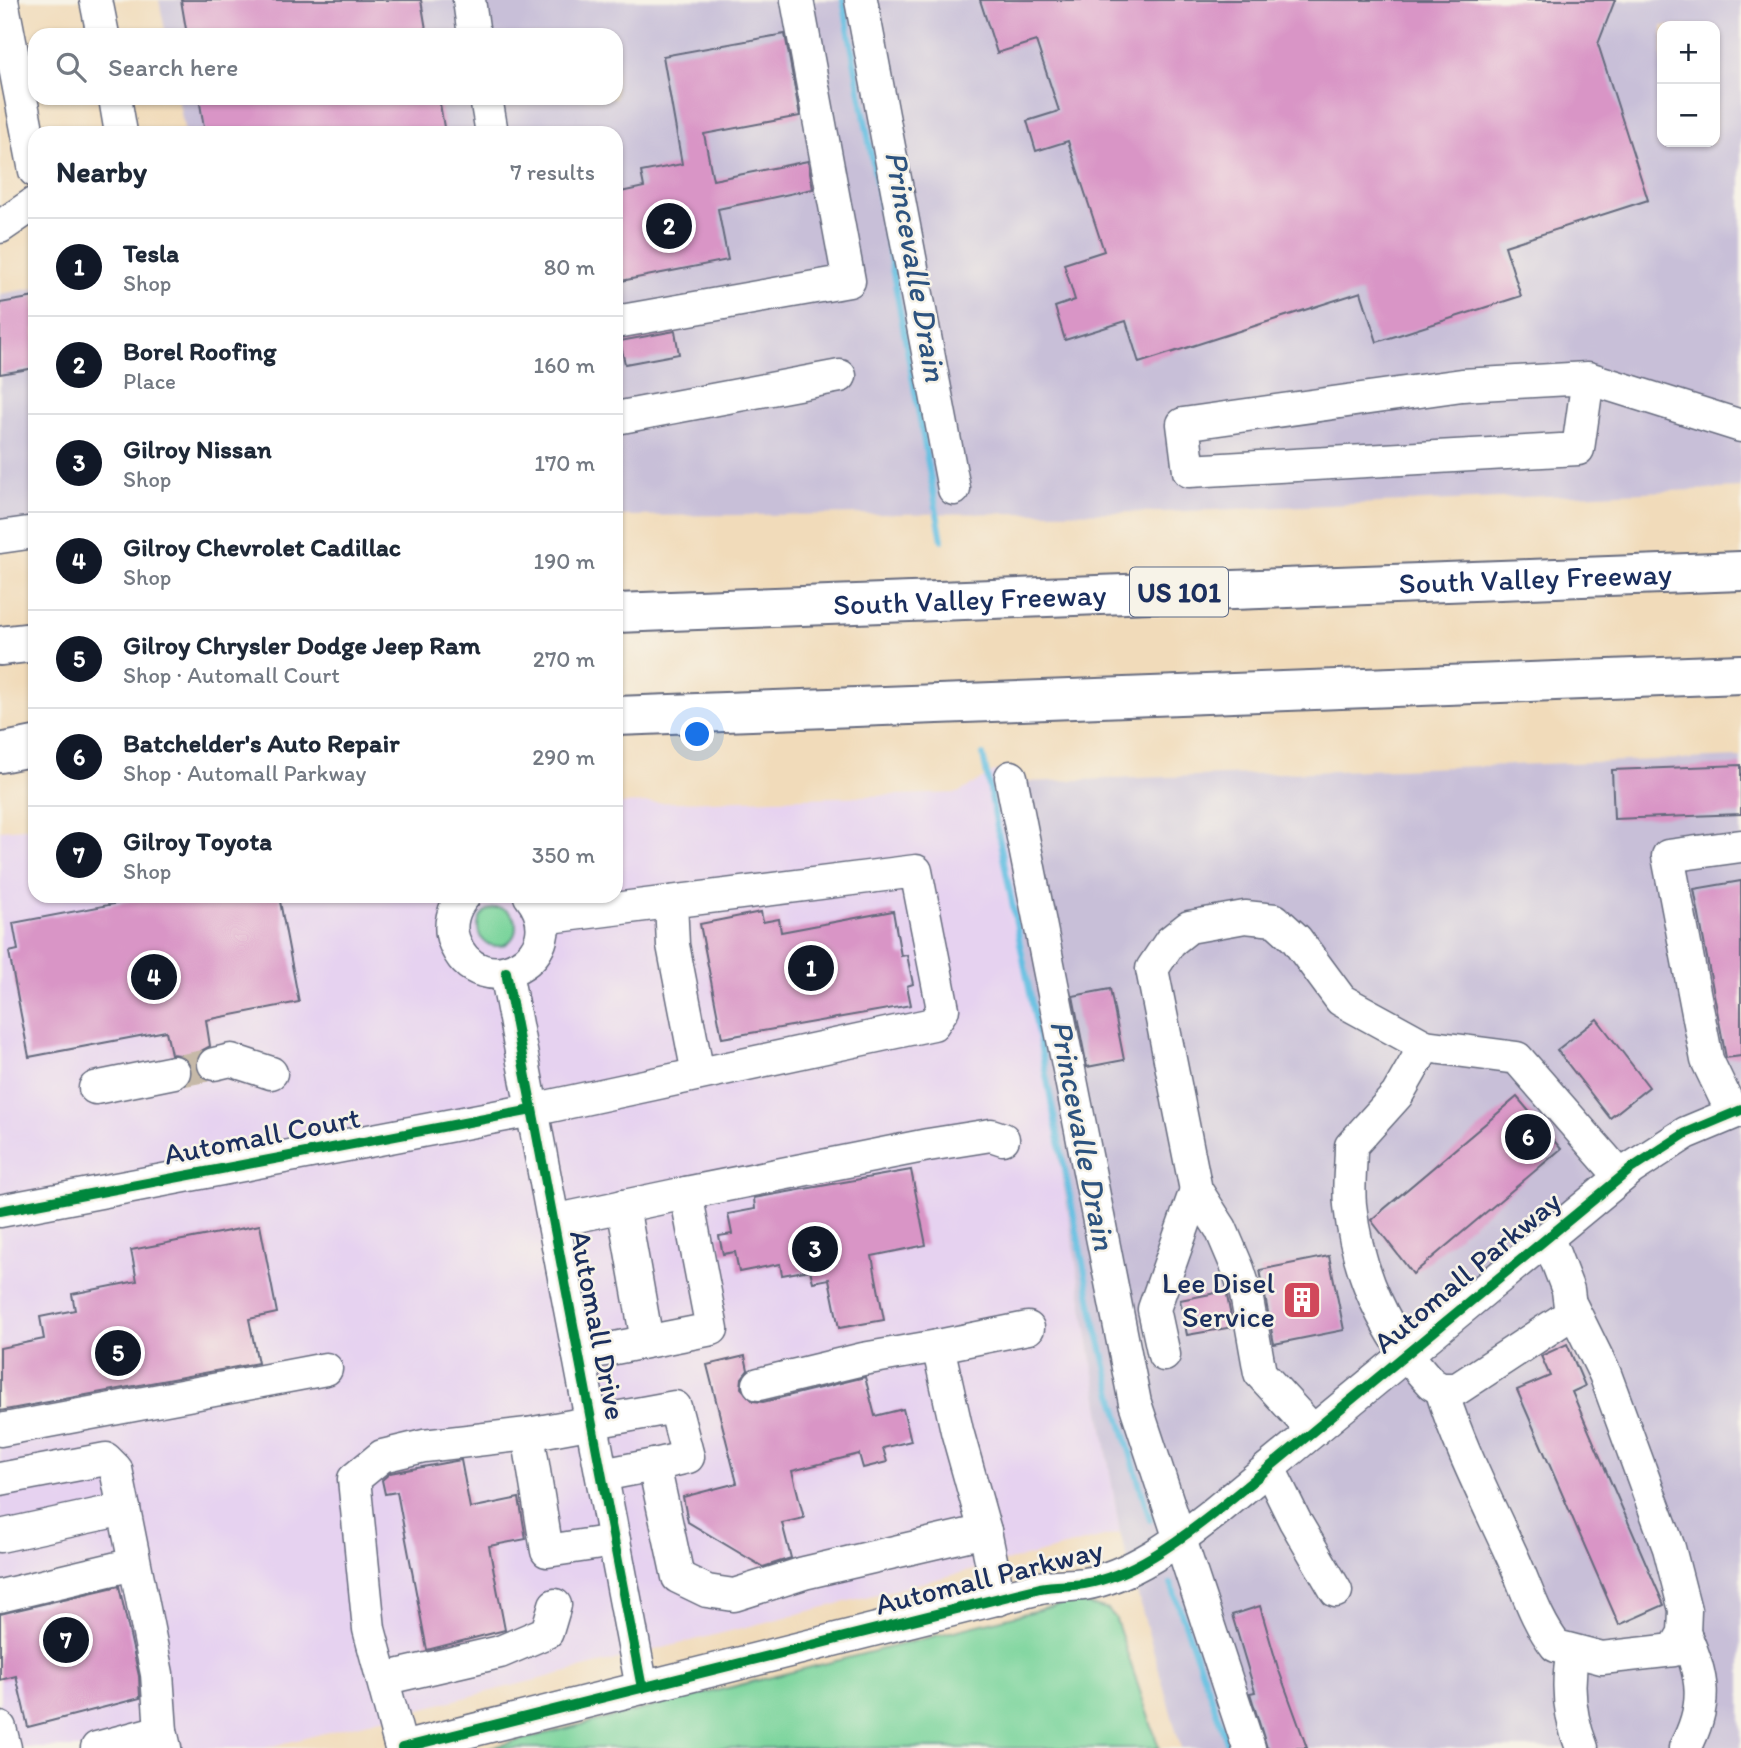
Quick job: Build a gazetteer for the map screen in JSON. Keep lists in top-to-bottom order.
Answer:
{
  "streets": {
    "highway": ["South Valley Freeway", "US 101"],
    "street": ["Automall Court", "Automall Parkway", "Automall Drive"]
  },
  "crossings": [
    ["Automall Court", "Automall Drive"],
    ["Automall Parkway", "Automall Drive"]
  ],
  "water": ["Princevalle Drain"],
  "places": {
    "building": ["Lee Disel Service"]
  },
  "page": {
    "map_buttons": ["+", "−"],
    "search": "Search here",
    "heading": ["Nearby", "7 results"],
    "pins": [
      "2",
      "1",
      "4",
      "6",
      "3",
      "5",
      "7"
    ],
    "list": [
      {
        "mark": "1",
        "name": "Tesla",
        "note": "Shop",
        "value": "80 m"
      },
      {
        "mark": "2",
        "name": "Borel Roofing",
        "note": "Place",
        "value": "160 m"
      },
      {
        "mark": "3",
        "name": "Gilroy Nissan",
        "note": "Shop",
        "value": "170 m"
      },
      {
        "mark": "4",
        "name": "Gilroy Chevrolet Cadillac",
        "note": "Shop",
        "value": "190 m"
      },
      {
        "mark": "5",
        "name": "Gilroy Chrysler Dodge Jeep Ram",
        "note": "Shop · Automall Court",
        "value": "270 m"
      },
      {
        "mark": "6",
        "name": "Batchelder's Auto Repair",
        "note": "Shop · Automall Parkway",
        "value": "290 m"
      },
      {
        "mark": "7",
        "name": "Gilroy Toyota",
        "note": "Shop",
        "value": "350 m"
      }
    ]
  }
}
